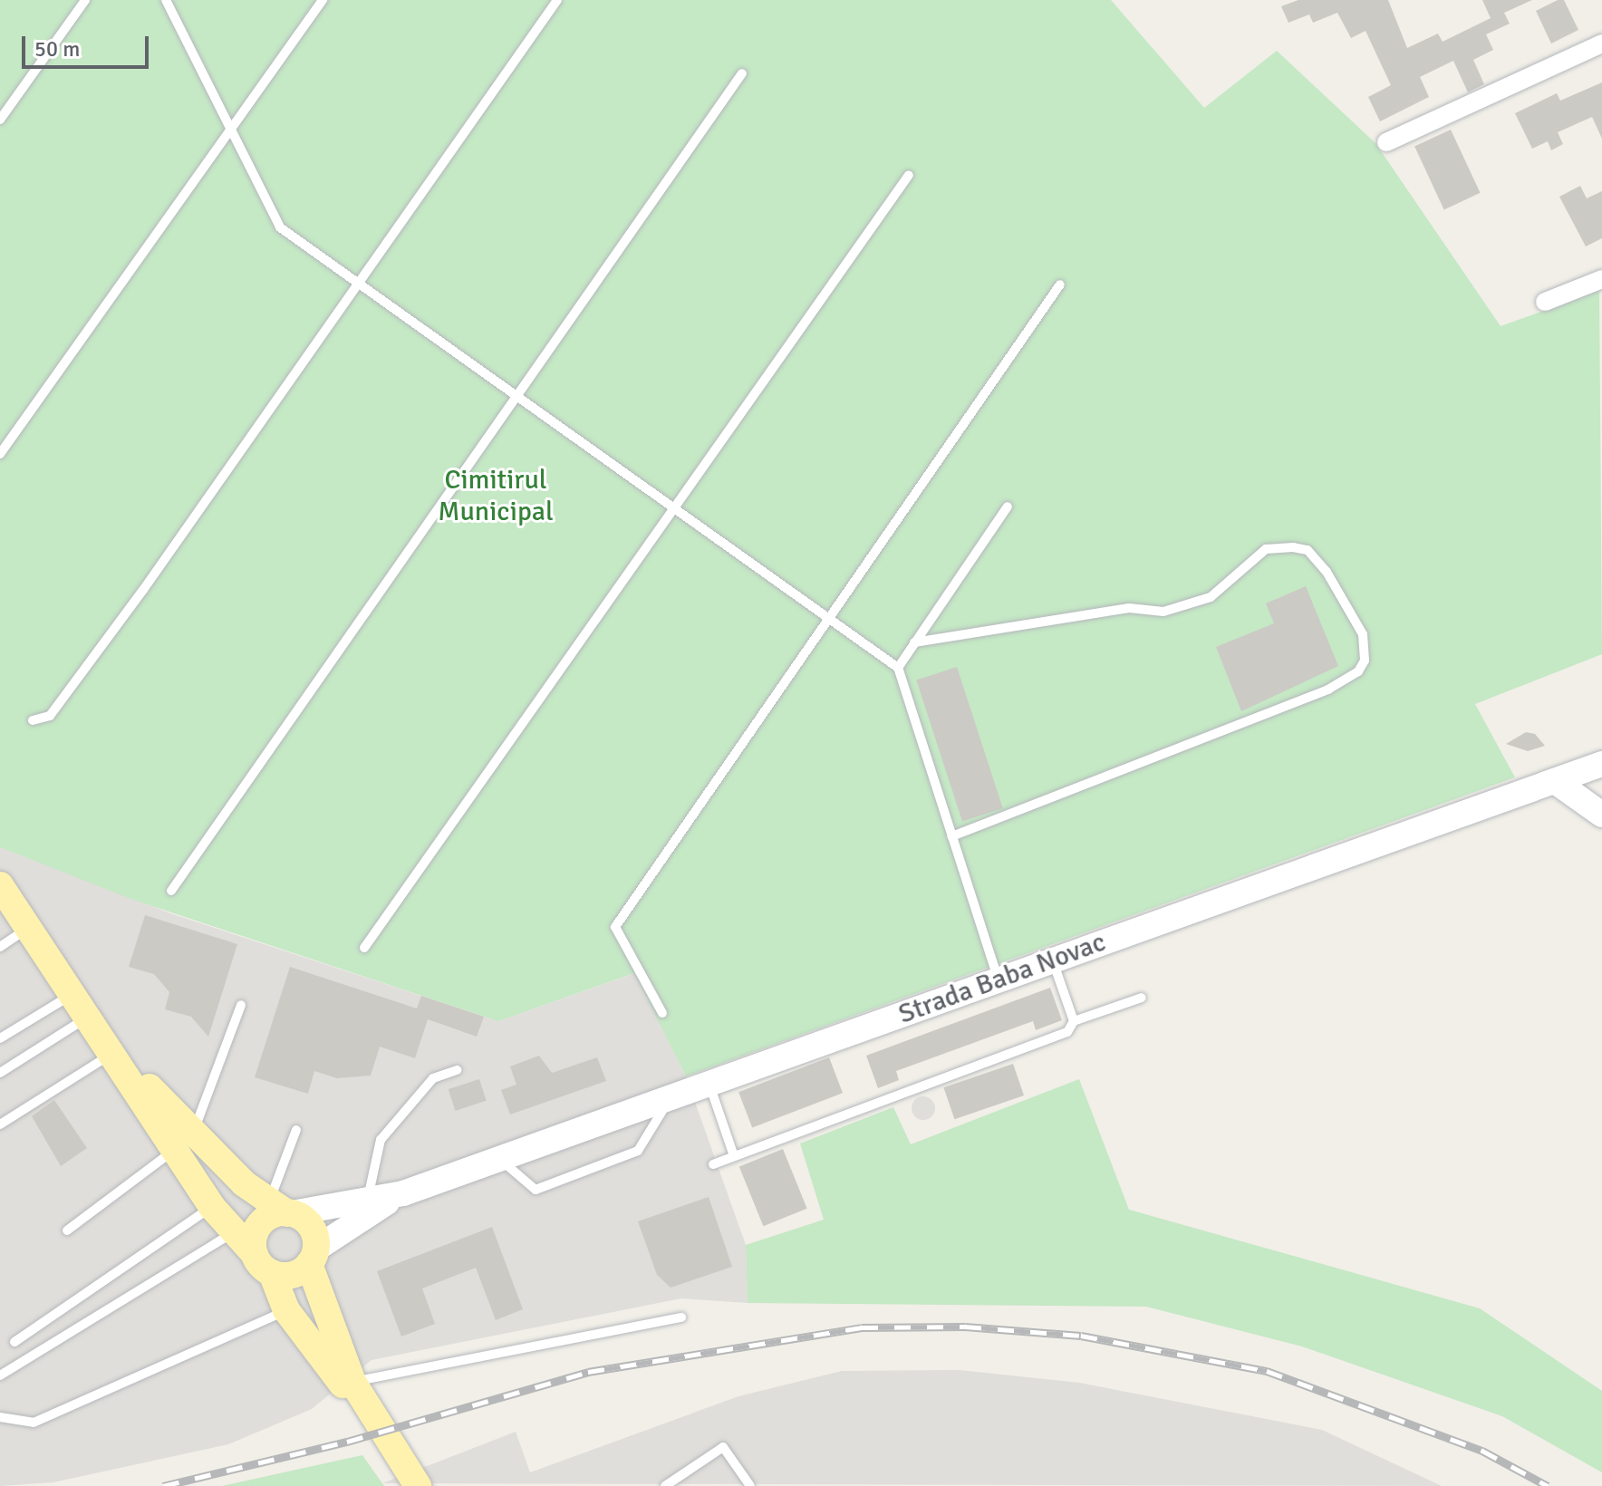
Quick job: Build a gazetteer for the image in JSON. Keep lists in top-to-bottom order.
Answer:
{
  "streets": {
    "main road": ["Strada Baba Novac"]
  },
  "parks": ["Cimitirul Municipal"],
  "scale_bar": "50 m"
}
